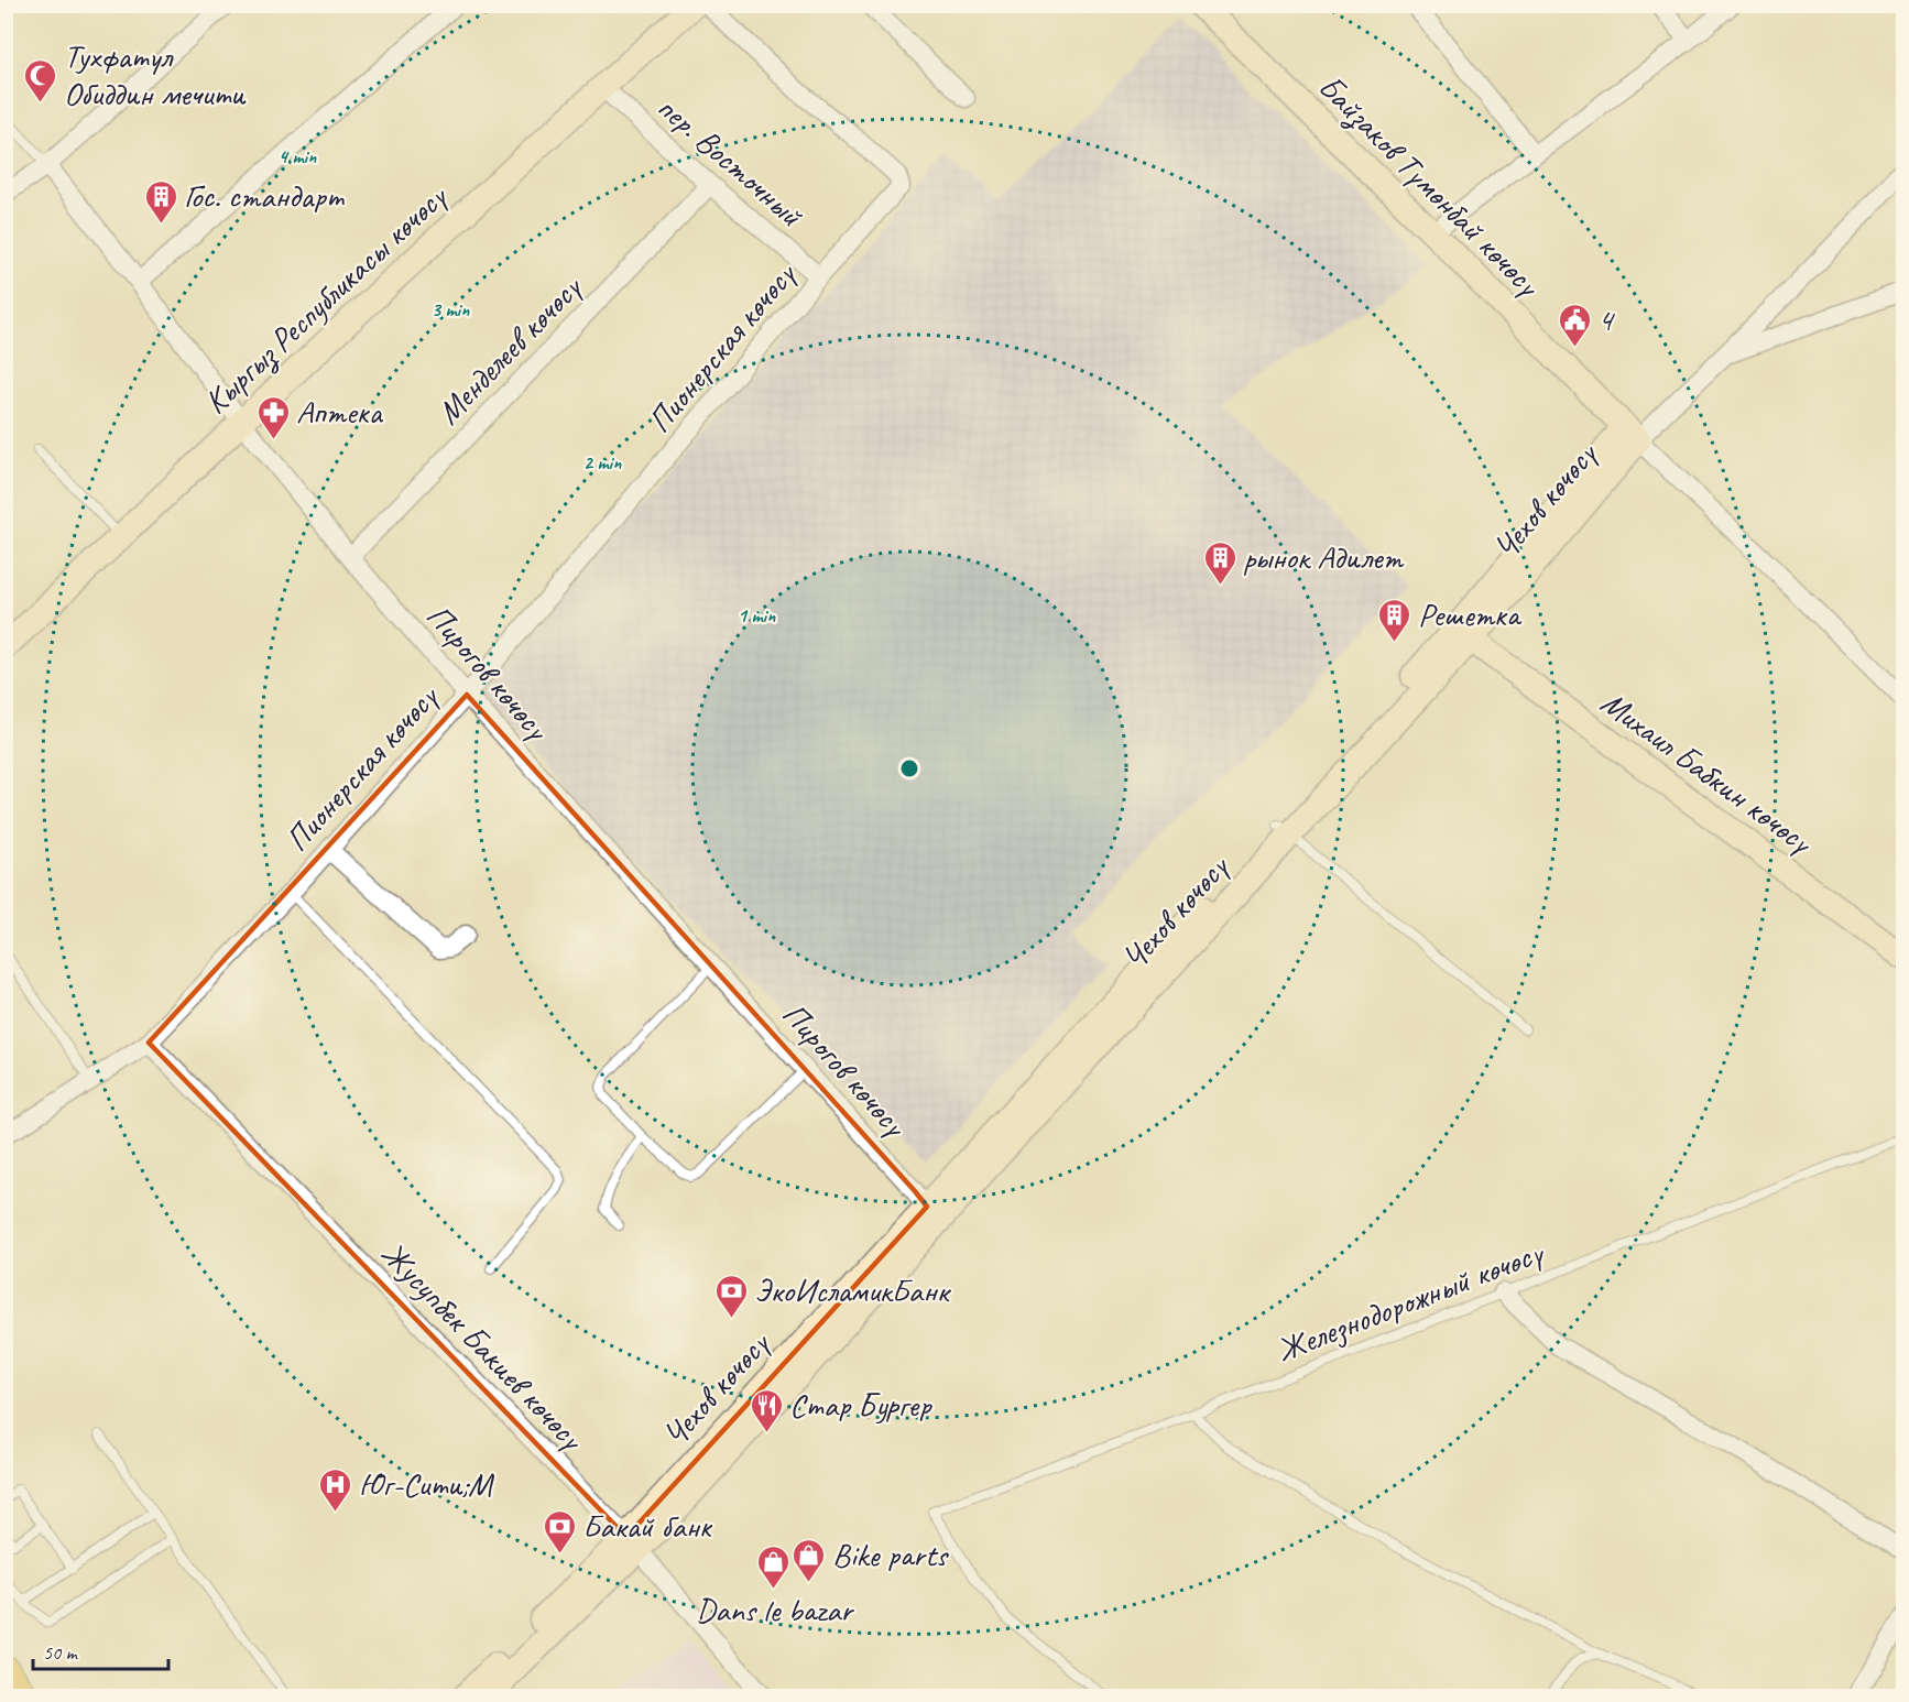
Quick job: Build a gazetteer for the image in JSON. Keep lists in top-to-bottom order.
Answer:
{
  "streets": {
    "main road": [
      "Байзаков Түмөнбай көчөсү",
      "Кыргыз Республикасы көчөсү",
      "Чехов көчөсү",
      "Михаил Бабкин көчөсү"
    ],
    "street": [
      "пер. Восточный",
      "Пионерская көчөсү",
      "Менделеев көчөсү",
      "Пирогов көчөсү",
      "Жусупбек Бакиев көчөсү"
    ],
    "lane": ["Железнодорожный көчөсү"]
  },
  "crossings": [
    ["пер. Восточный", "Кыргыз Республикасы көчөсү"],
    ["пер. Восточный", "Пионерская көчөсү"],
    ["пер. Восточный", "Менделеев көчөсү"],
    ["Байзаков Түмөнбай көчөсү", "Чехов көчөсү"],
    ["Кыргыз Республикасы көчөсү", "Пирогов көчөсү"],
    ["Пионерская көчөсү", "Пирогов көчөсү"],
    ["Пионерская көчөсү", "Жусупбек Бакиев көчөсү"],
    ["Менделеев көчөсү", "Пирогов көчөсү"],
    ["Чехов көчөсү", "Пирогов көчөсү"],
    ["Чехов көчөсү", "Михаил Бабкин көчөсү"],
    ["Чехов көчөсү", "Жусупбек Бакиев көчөсү"]
  ],
  "places": {
    "mosque": ["Тухфатул Обиддин мечити"],
    "building": ["Гос. стандарт", "рынок Адилет", "Решетка"],
    "public building": ["4"],
    "pharmacy": ["Аптека"],
    "bank": ["ЭкоИсламикБанк", "Бакай банк"],
    "restaurant": ["Стар Бургер"],
    "hospital": ["Юг-Сити;M"],
    "shop": ["Bike parts", "Dans le bazar"]
  },
  "scale_bar": "50 m",
  "rings": [
    "4 min",
    "3 min",
    "2 min",
    "1 min"
  ]
}
